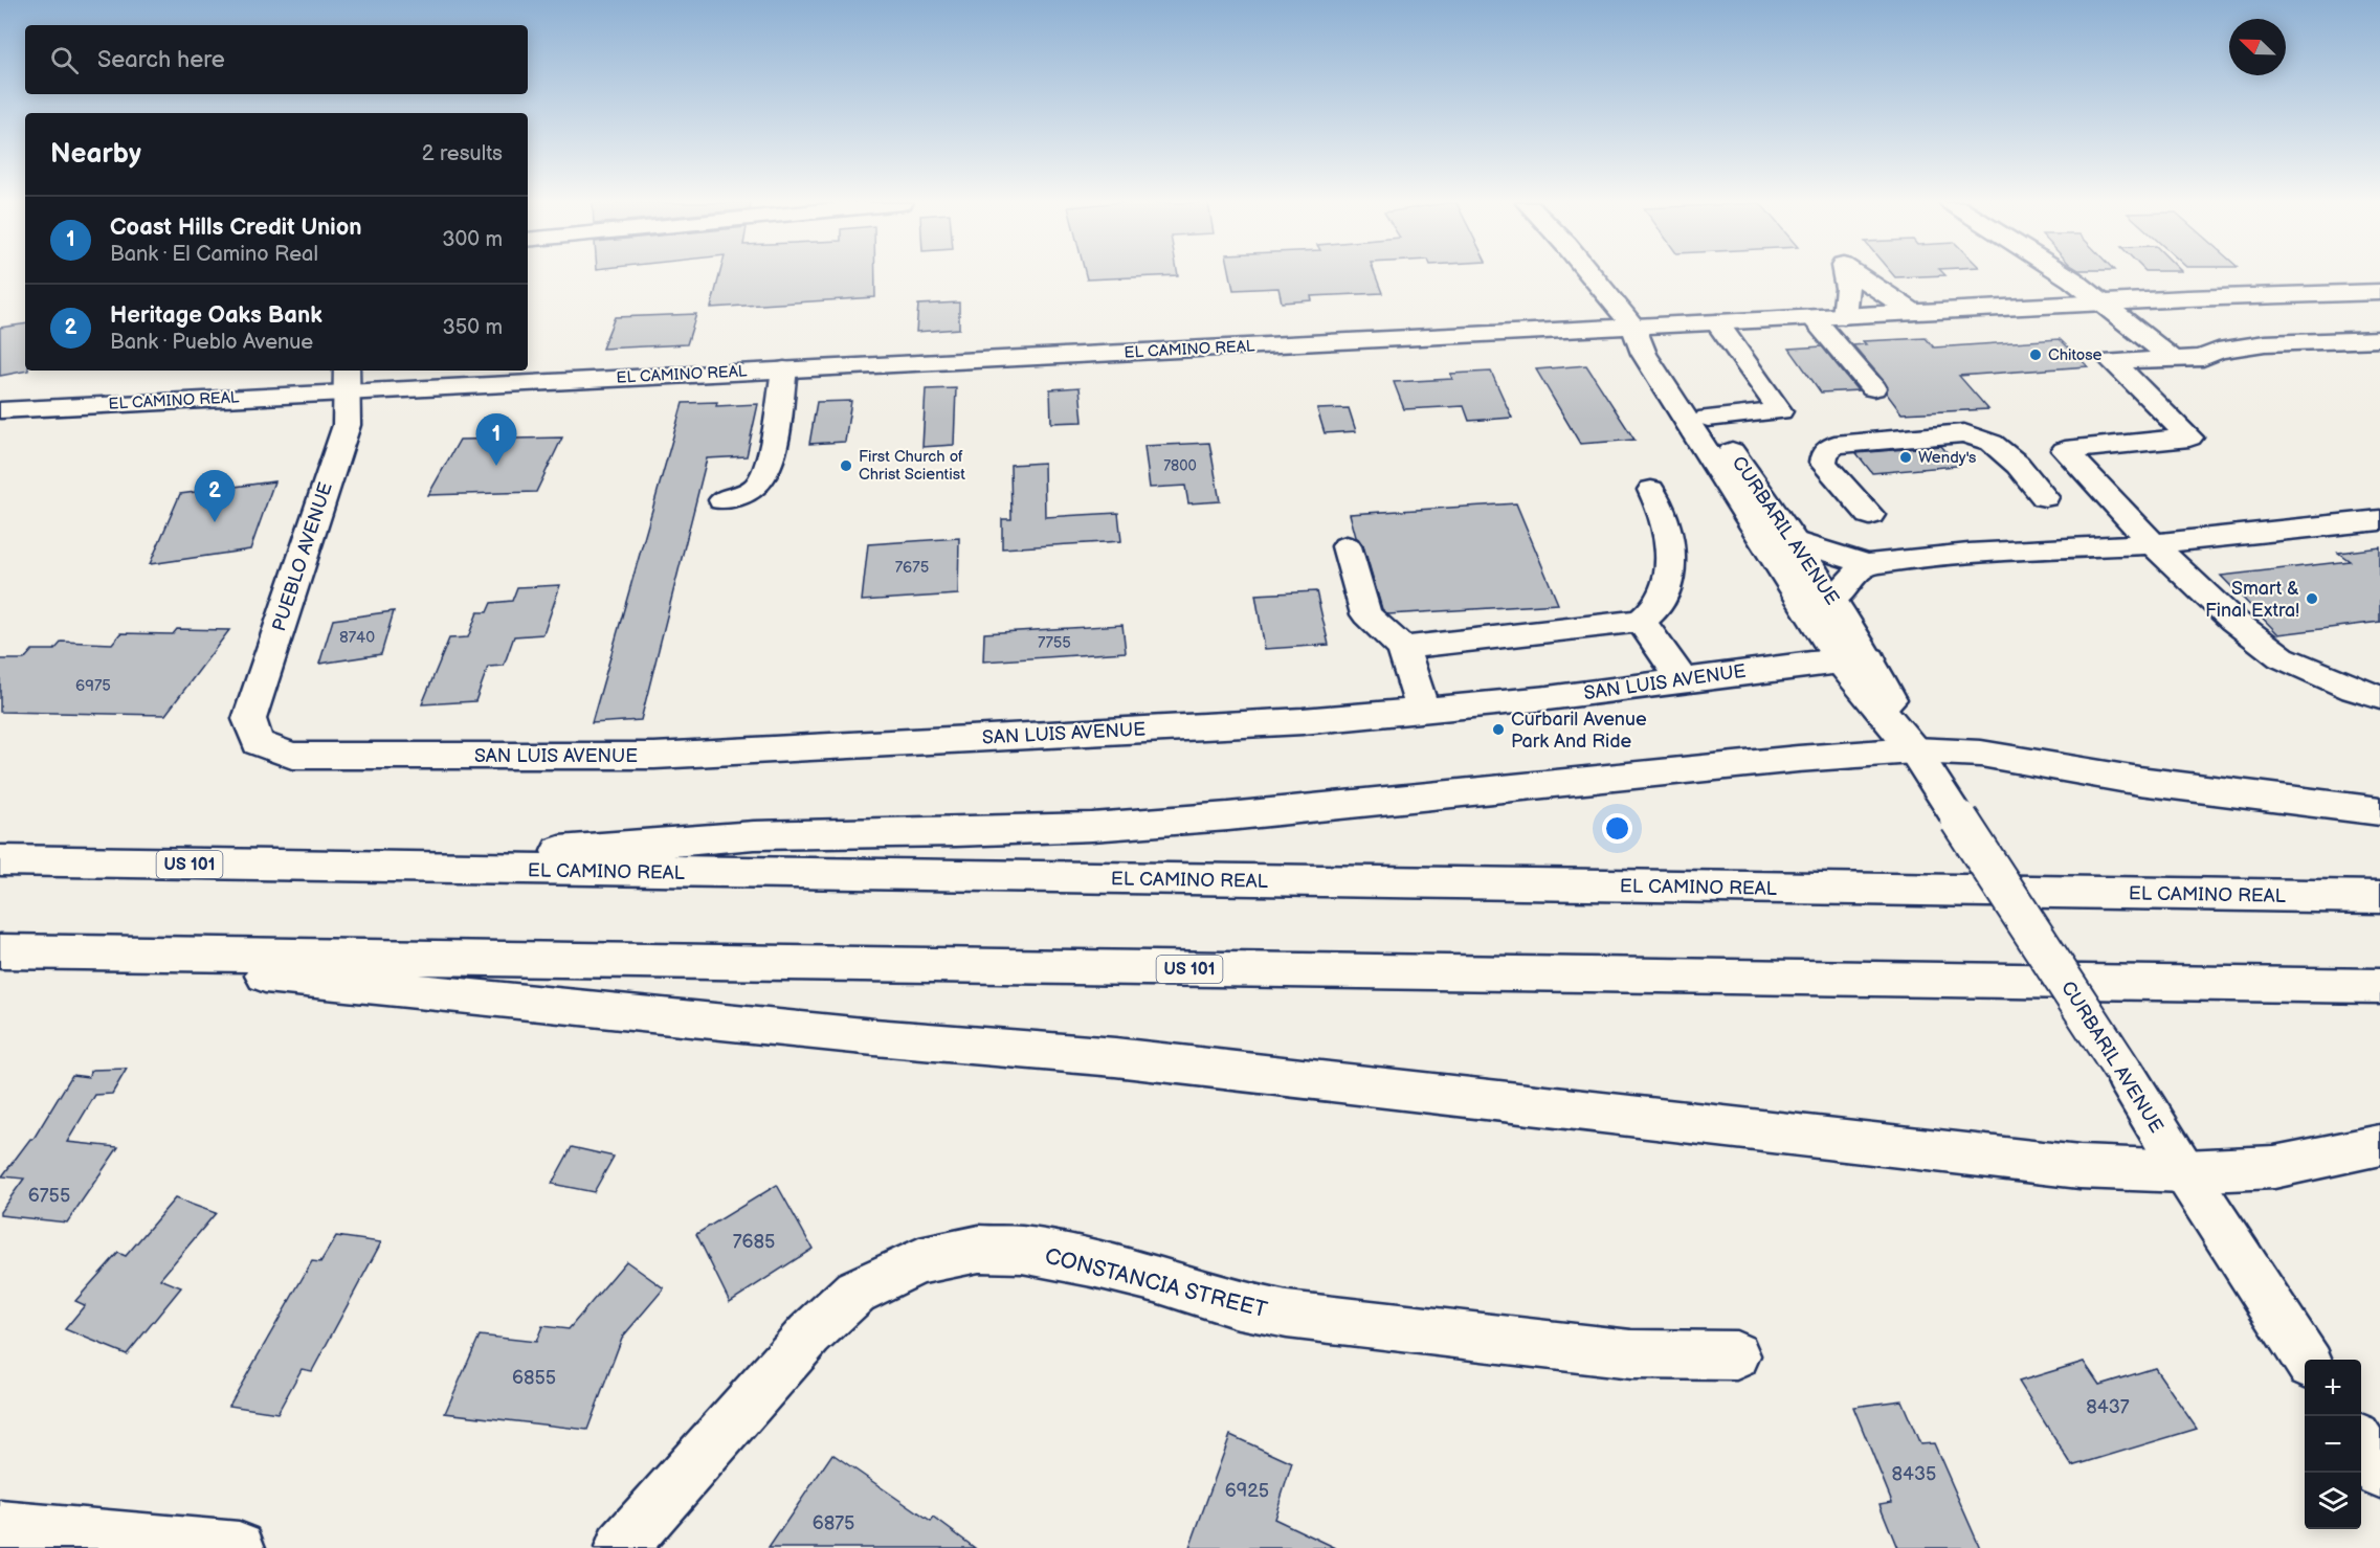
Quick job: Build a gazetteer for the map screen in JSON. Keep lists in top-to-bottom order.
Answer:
{
  "streets": {
    "main road": [
      "EL CAMINO REAL",
      "CURBARIL AVENUE",
      "PUEBLO AVENUE",
      "SAN LUIS AVENUE",
      "US 101",
      "CONSTANCIA STREET"
    ]
  },
  "crossings": [
    ["EL CAMINO REAL", "CURBARIL AVENUE"],
    ["EL CAMINO REAL", "PUEBLO AVENUE"],
    ["CURBARIL AVENUE", "SAN LUIS AVENUE"],
    ["PUEBLO AVENUE", "SAN LUIS AVENUE"]
  ],
  "places": [
    "Chitose",
    "Wendy's",
    "First Church of Christ Scientist",
    "Smart & Final Extra!",
    "Curbaril Avenue Park And Ride"
  ],
  "house_numbers": [
    "7800",
    "7675",
    "8740",
    "7755",
    "6975",
    "6755",
    "7685",
    "6855",
    "8437",
    "8435",
    "6925",
    "6875"
  ],
  "north": "top left",
  "page": {
    "search": "Search here",
    "heading": ["Nearby", "2 results"],
    "list": [
      {
        "mark": "1",
        "name": "Coast Hills Credit Union",
        "note": "Bank · El Camino Real",
        "value": "300 m"
      },
      {
        "mark": "2",
        "name": "Heritage Oaks Bank",
        "note": "Bank · Pueblo Avenue",
        "value": "350 m"
      }
    ],
    "pins": ["1", "2"],
    "map_buttons": ["+", "−"]
  }
}
